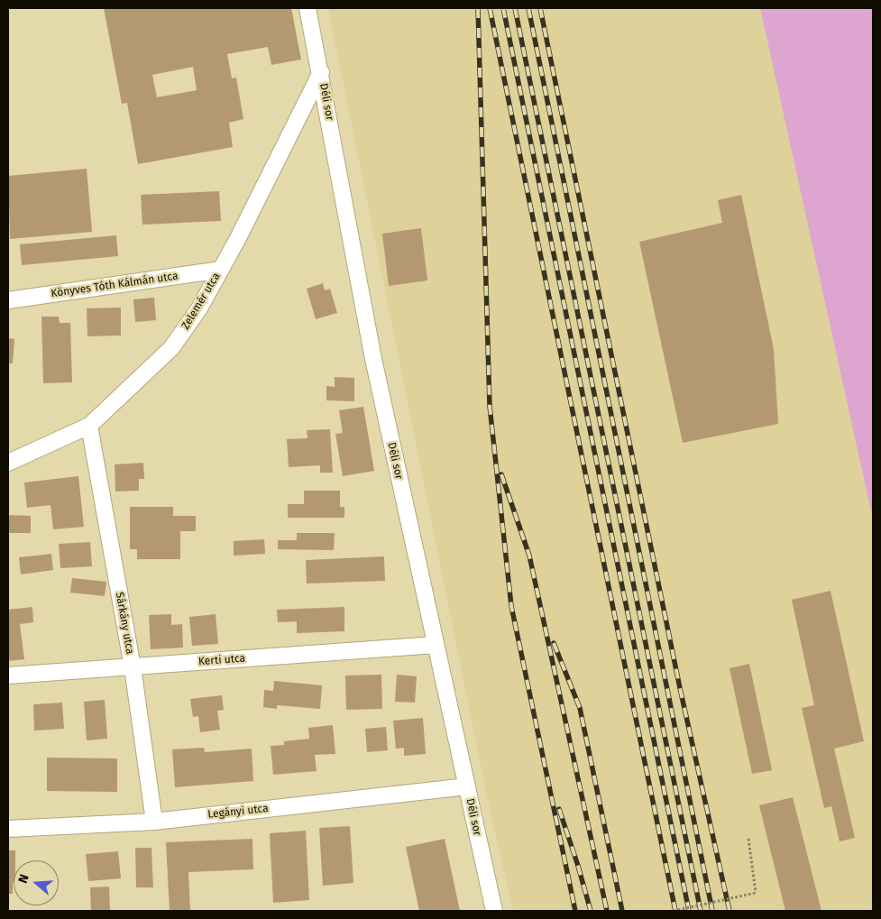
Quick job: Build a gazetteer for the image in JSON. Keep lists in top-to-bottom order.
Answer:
{
  "streets": {
    "street": [
      "Déli sor",
      "Könyves Tóth Kálmán utca",
      "Zelemér utca",
      "Sárkány utca",
      "Kerti utca",
      "Legányi utca"
    ]
  },
  "crossings": [
    ["Déli sor", "Zelemér utca"],
    ["Déli sor", "Kerti utca"],
    ["Déli sor", "Legányi utca"],
    ["Könyves Tóth Kálmán utca", "Zelemér utca"],
    ["Zelemér utca", "Sárkány utca"],
    ["Sárkány utca", "Kerti utca"],
    ["Sárkány utca", "Legányi utca"]
  ],
  "north": "left"
}
